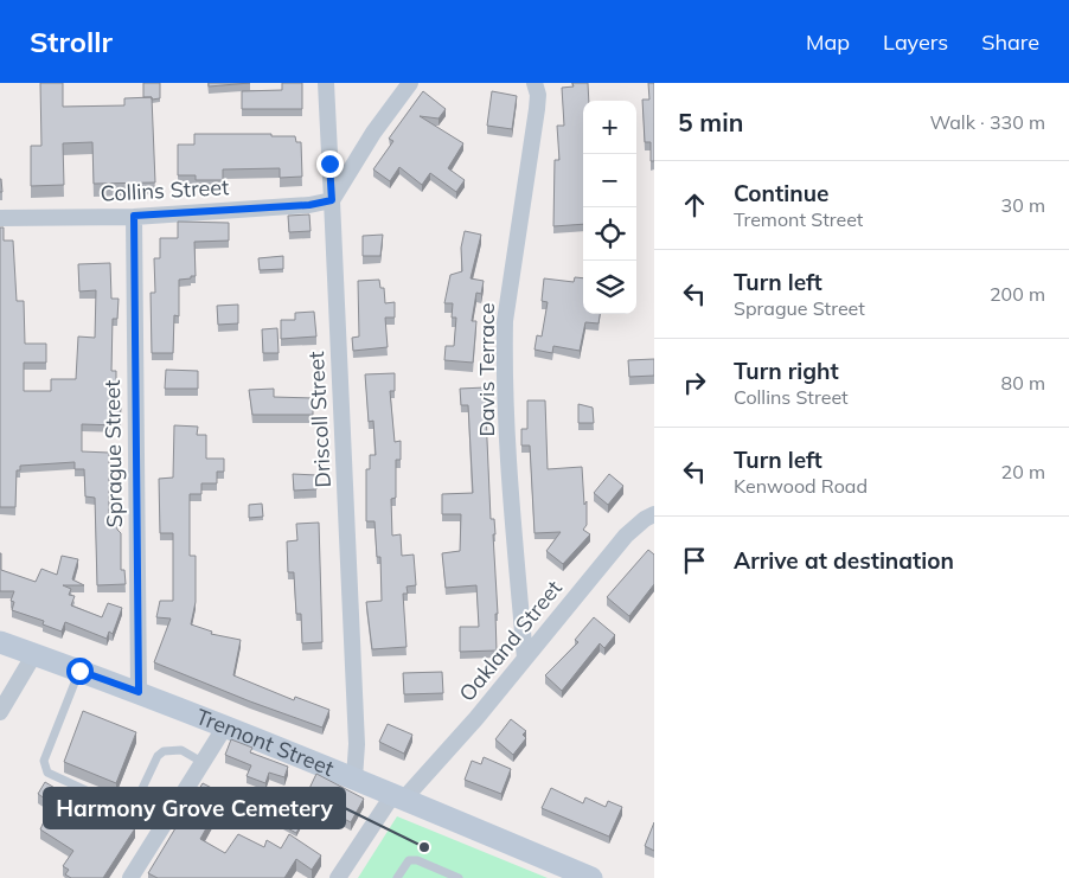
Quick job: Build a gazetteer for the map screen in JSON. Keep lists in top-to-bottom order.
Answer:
{
  "streets": {
    "street": [
      "Collins Street",
      "Davis Terrace",
      "Driscoll Street",
      "Sprague Street",
      "Oakland Street",
      "Tremont Street"
    ]
  },
  "crossings": [
    ["Collins Street", "Driscoll Street"],
    ["Collins Street", "Sprague Street"],
    ["Davis Terrace", "Oakland Street"],
    ["Driscoll Street", "Tremont Street"],
    ["Sprague Street", "Tremont Street"],
    ["Oakland Street", "Tremont Street"]
  ],
  "places": ["Harmony Grove Cemetery"],
  "page": {
    "header": "Strollr",
    "nav": ["Map", "Layers", "Share"],
    "heading": ["5 min", "Walk · 330 m"],
    "map_buttons": ["+", "−"],
    "list": [
      ["Continue", "Tremont Street", "30 m"],
      ["Turn left", "Sprague Street", "200 m"],
      ["Turn right", "Collins Street", "80 m"],
      ["Turn left", "Kenwood Road", "20 m"],
      "Arrive at destination"
    ]
  }
}
